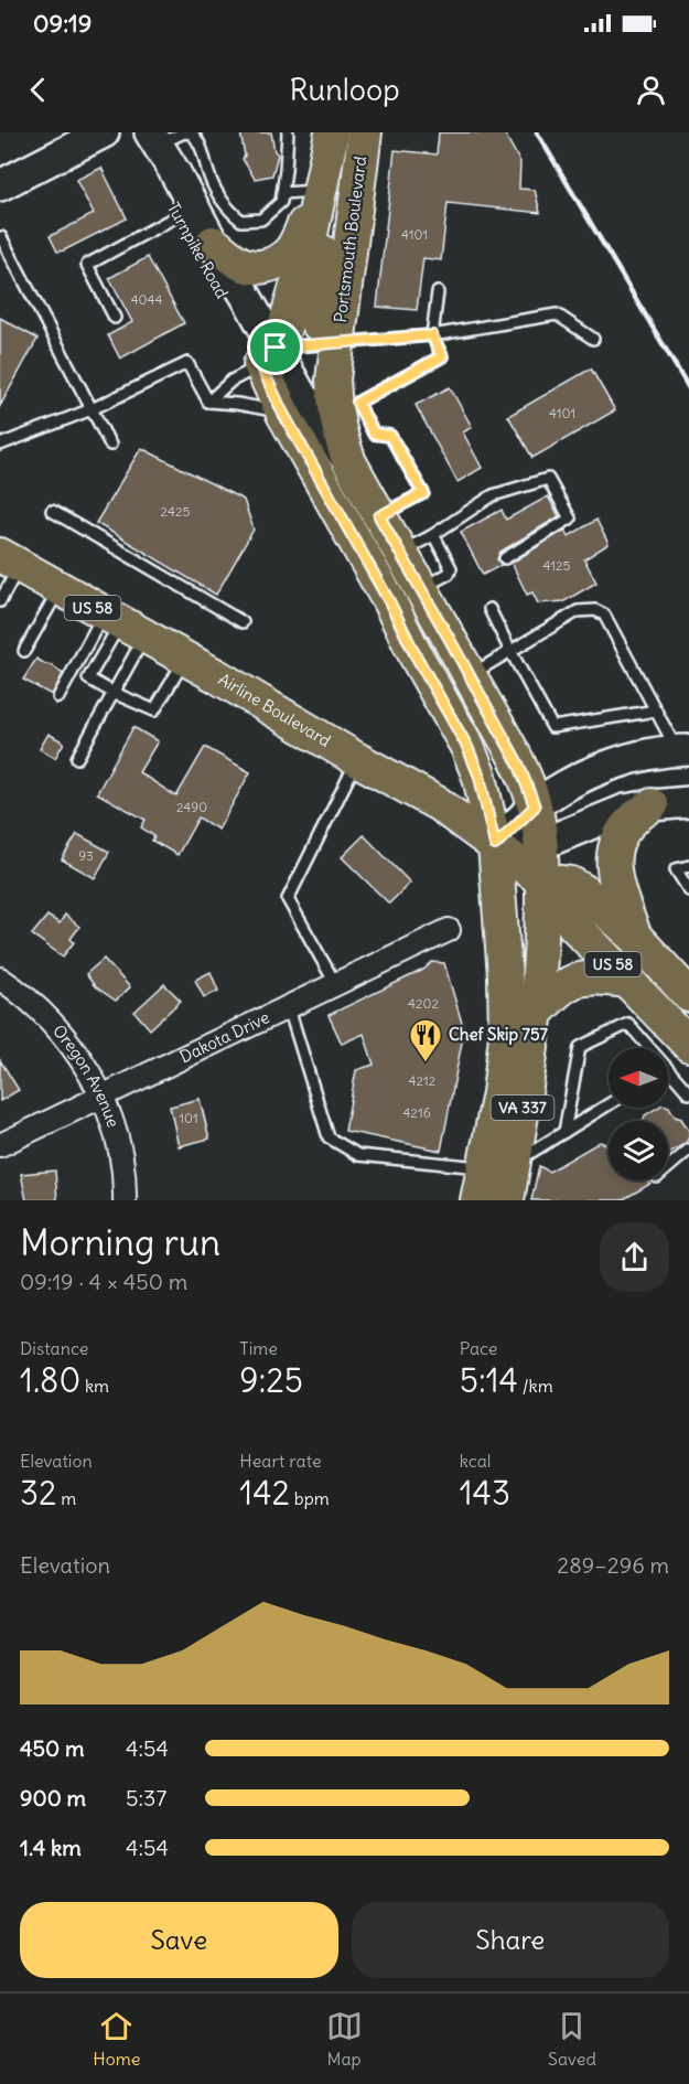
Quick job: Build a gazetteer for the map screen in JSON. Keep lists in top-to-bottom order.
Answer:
{
  "streets": {
    "main road": [
      "Portsmouth Boulevard",
      "Turnpike Road",
      "US 58",
      "Airline Boulevard",
      "VA 337"
    ],
    "street": ["Dakota Drive", "Oregon Avenue"]
  },
  "crossings": [
    ["Portsmouth Boulevard", "Turnpike Road"],
    ["Portsmouth Boulevard", "Airline Boulevard"],
    ["Dakota Drive", "Oregon Avenue"]
  ],
  "places": {
    "restaurant": ["Chef Skip 757"]
  },
  "house_numbers": [
    "4101",
    "4044",
    "4101",
    "2425",
    "4125",
    "2490",
    "93",
    "4202",
    "4212",
    "4216",
    "101"
  ],
  "north": "left",
  "page": {
    "status": "09:19",
    "header": "Runloop",
    "heading": ["Morning run", "09:19 · 4 × 450 m"],
    "stats": [
      ["Distance", "1.80 km"],
      ["Time", "9:25"],
      ["Pace", "5:14 /km"],
      ["Elevation", "32 m"],
      ["Heart rate", "142 bpm"],
      ["kcal", "143"]
    ],
    "chart": ["Elevation", "289–296 m"],
    "list": [
      {
        "name": "450 m",
        "note": "4:54"
      },
      {
        "name": "900 m",
        "note": "5:37"
      },
      {
        "name": "1.4 km",
        "note": "4:54"
      }
    ],
    "buttons": ["Save", "Share"],
    "tabs": ["Home", "Map", "Saved"]
  }
}
